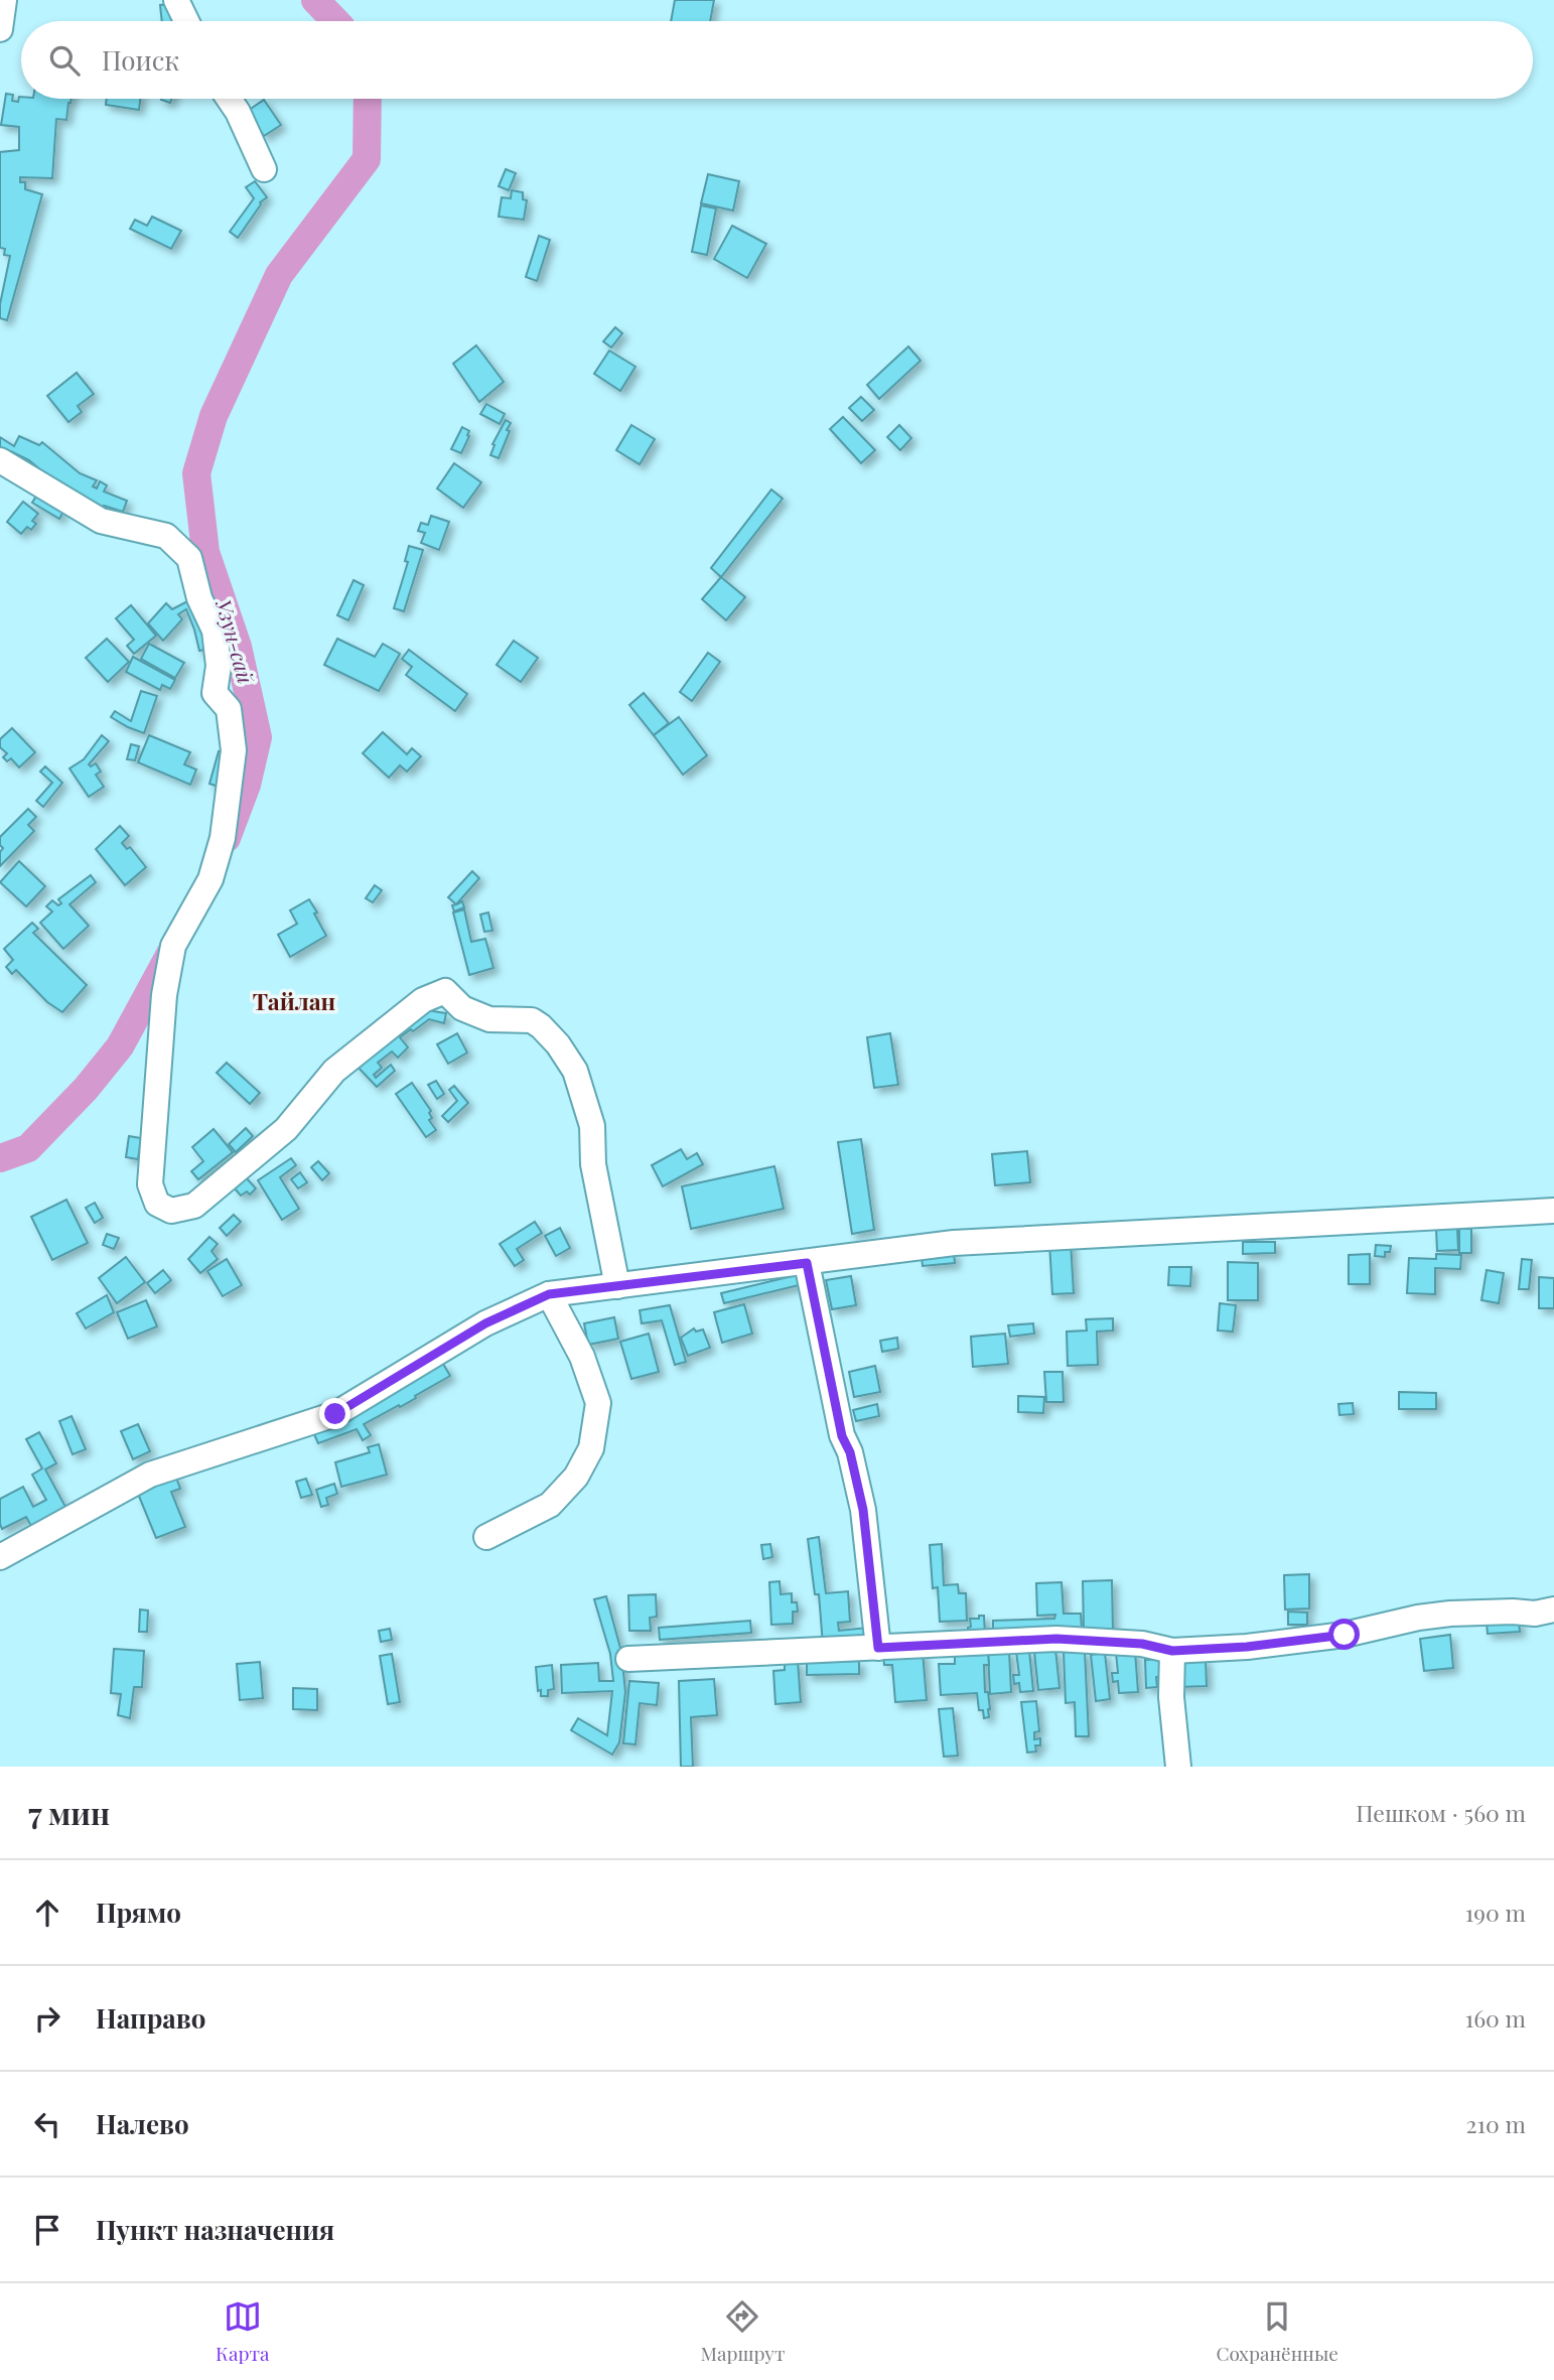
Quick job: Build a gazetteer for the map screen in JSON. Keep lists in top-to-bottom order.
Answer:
{
  "districts": ["Тайлан"],
  "water": ["Узун-сай"],
  "page": {
    "search": "Поиск",
    "heading": ["7 мин", "Пешком · 560 m"],
    "list": [
      ["Прямо", "190 m"],
      ["Направо", "160 m"],
      ["Налево", "210 m"],
      "Пункт назначения"
    ],
    "nav": ["Карта", "Маршрут", "Сохранённые"]
  }
}
